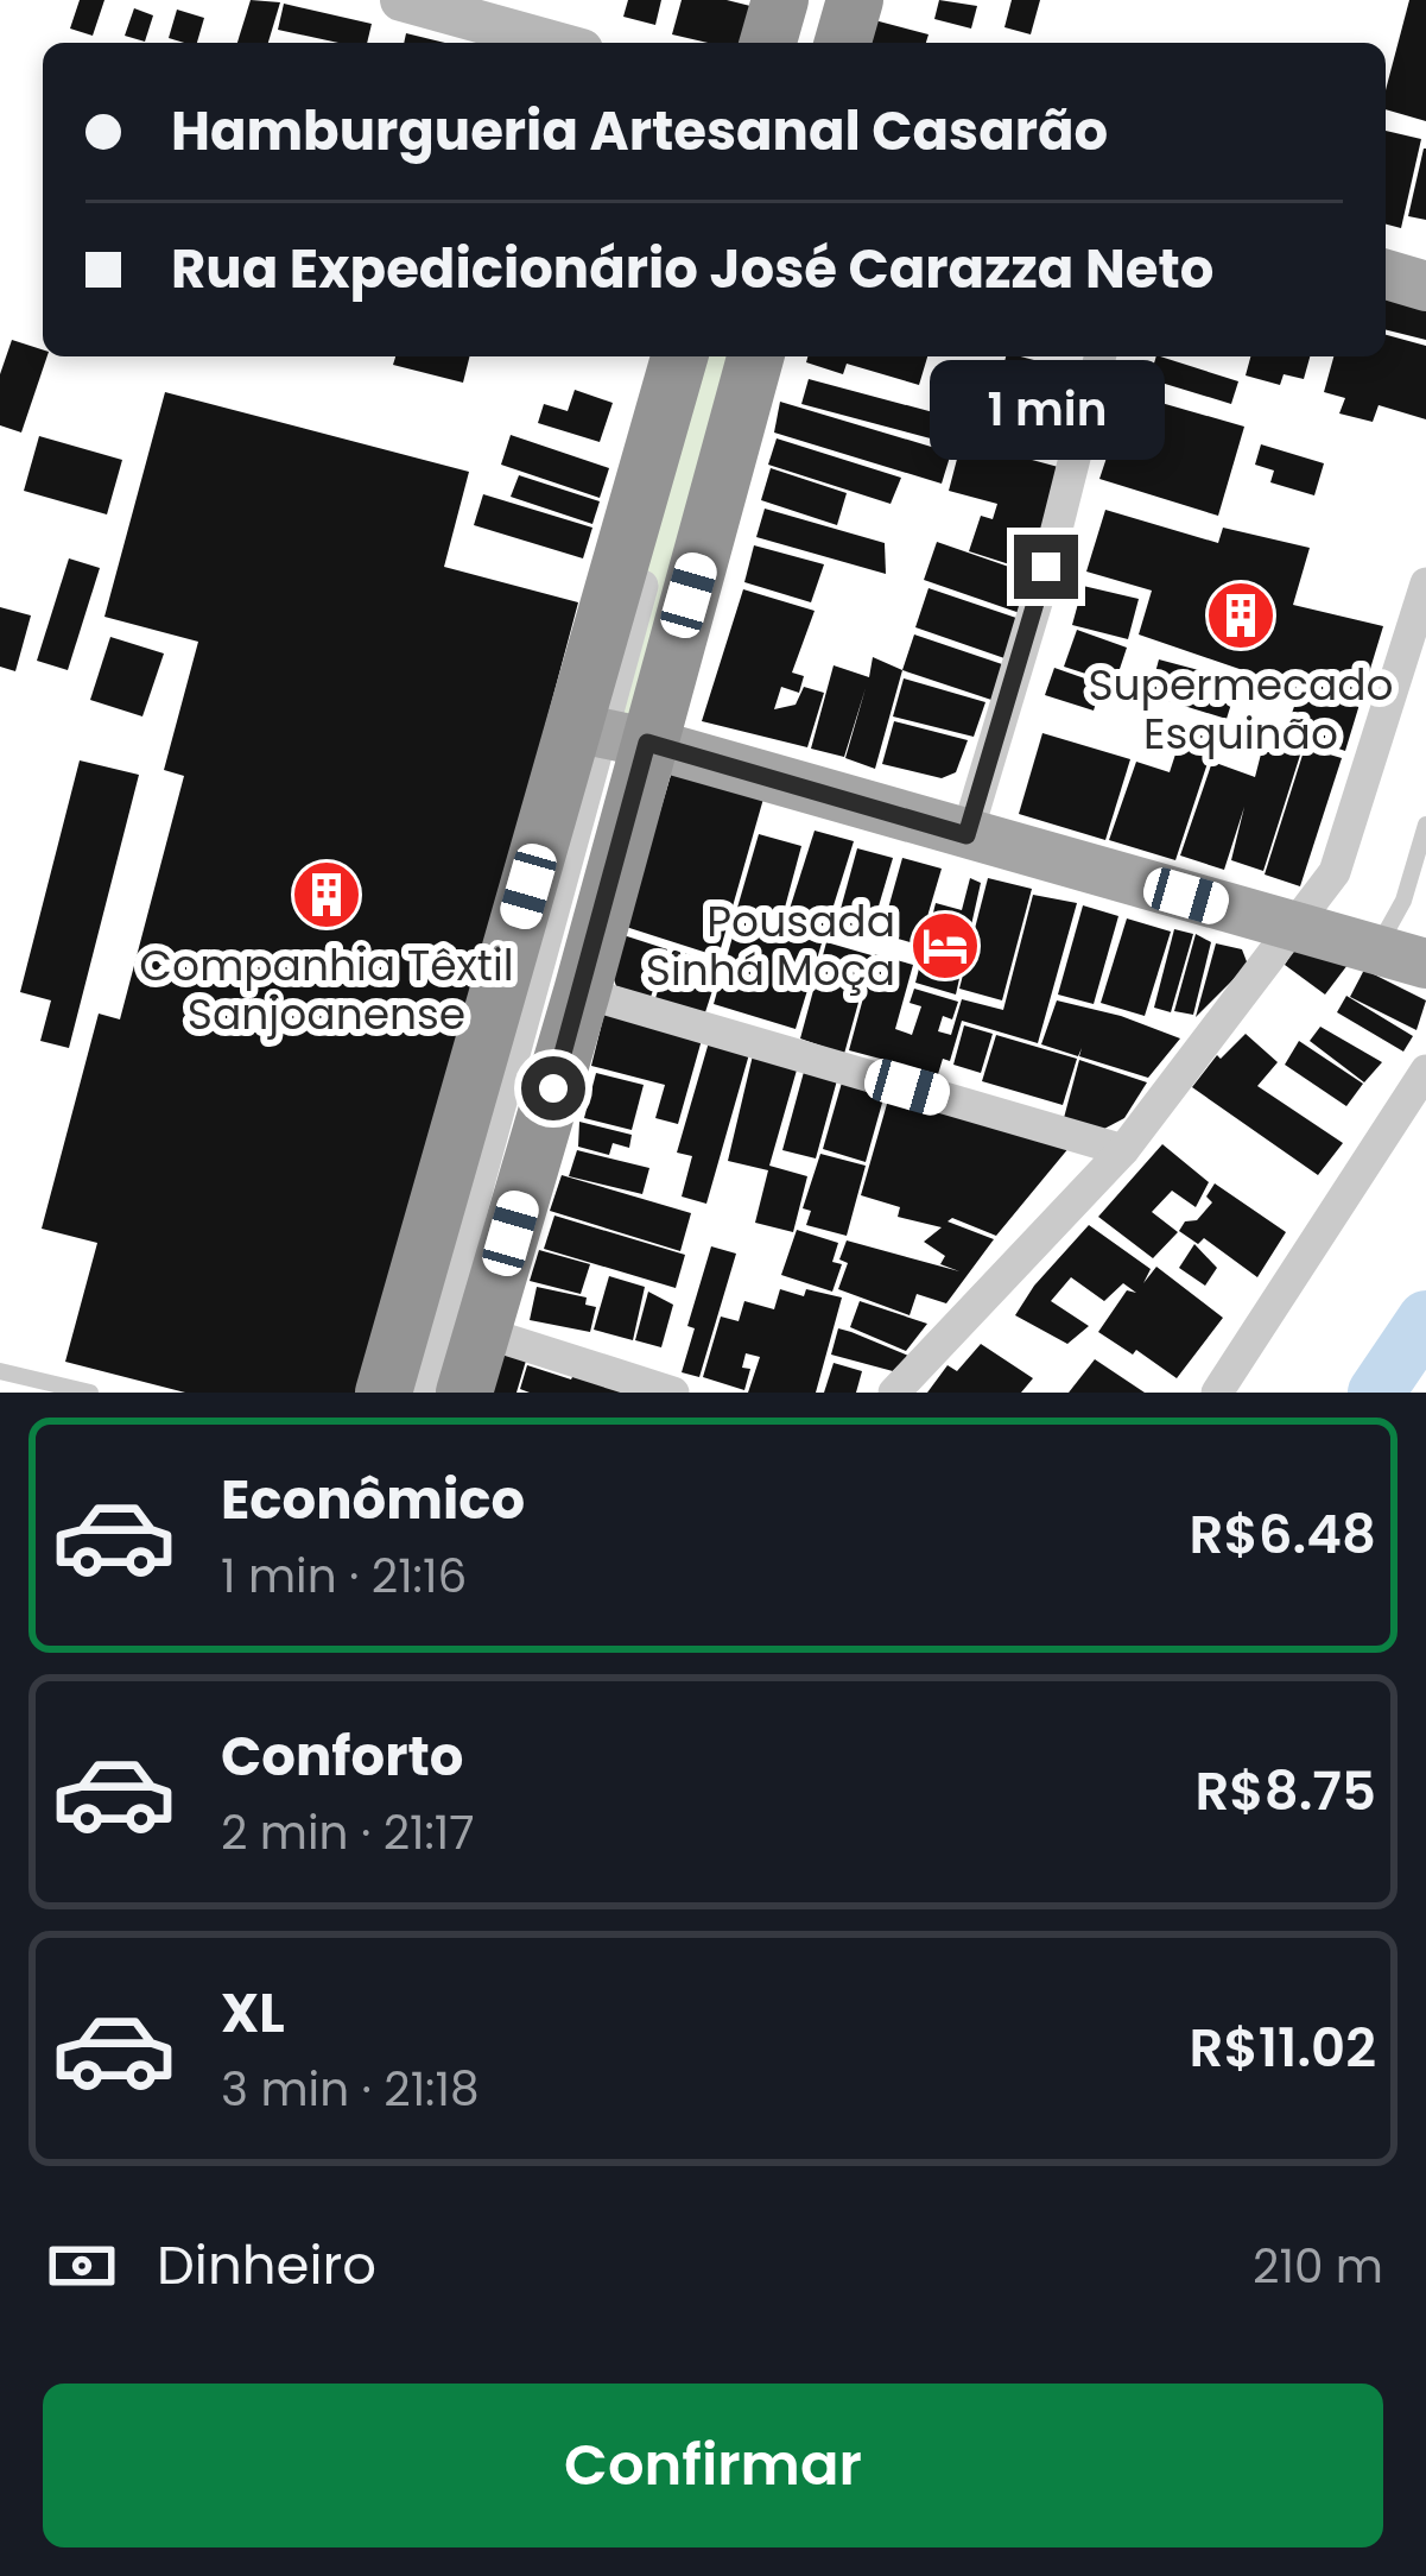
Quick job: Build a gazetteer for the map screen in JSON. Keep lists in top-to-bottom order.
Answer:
{
  "places": {
    "building": ["Supermecado Esquinão", "Companhia Têxtil Sanjoanense"],
    "hotel": ["Pousada Sinhá Moça"]
  },
  "page": {
    "banner": ["Hamburgueria Artesanal Casarão", "Rua Expedicionário José Carazza Neto"],
    "bubble": "1 min",
    "list": [
      {
        "name": "Econômico",
        "note": "1 min · 21:16",
        "value": "R$6.48"
      },
      {
        "name": "Conforto",
        "note": "2 min · 21:17",
        "value": "R$8.75"
      },
      {
        "name": "XL",
        "note": "3 min · 21:18",
        "value": "R$11.02"
      }
    ],
    "pay": ["Dinheiro", "210 m"],
    "buttons": "Confirmar"
  }
}
